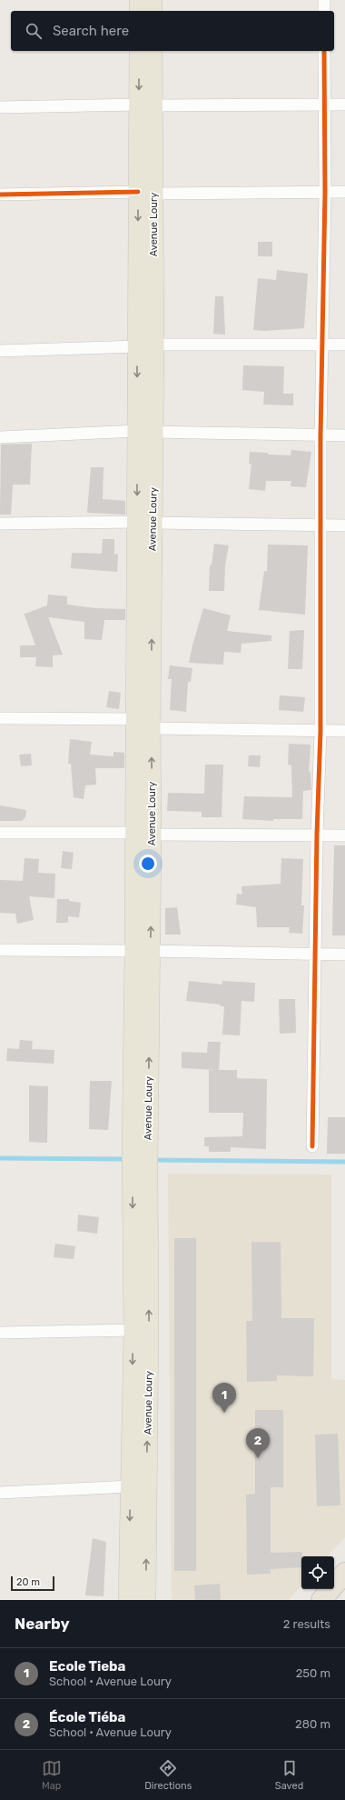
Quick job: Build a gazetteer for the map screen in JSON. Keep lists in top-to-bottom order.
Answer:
{
  "streets": {
    "main road": ["Avenue Loury"]
  },
  "scale_bar": "20 m",
  "page": {
    "search": "Search here",
    "pins": ["1", "2"],
    "scale": "20 m",
    "heading": ["Nearby", "2 results"],
    "list": [
      {
        "mark": "1",
        "name": "Ecole Tieba",
        "note": "School · Avenue Loury",
        "value": "250 m"
      },
      {
        "mark": "2",
        "name": "École Tiéba",
        "note": "School · Avenue Loury",
        "value": "280 m"
      }
    ],
    "nav": ["Map", "Directions", "Saved"]
  }
}
